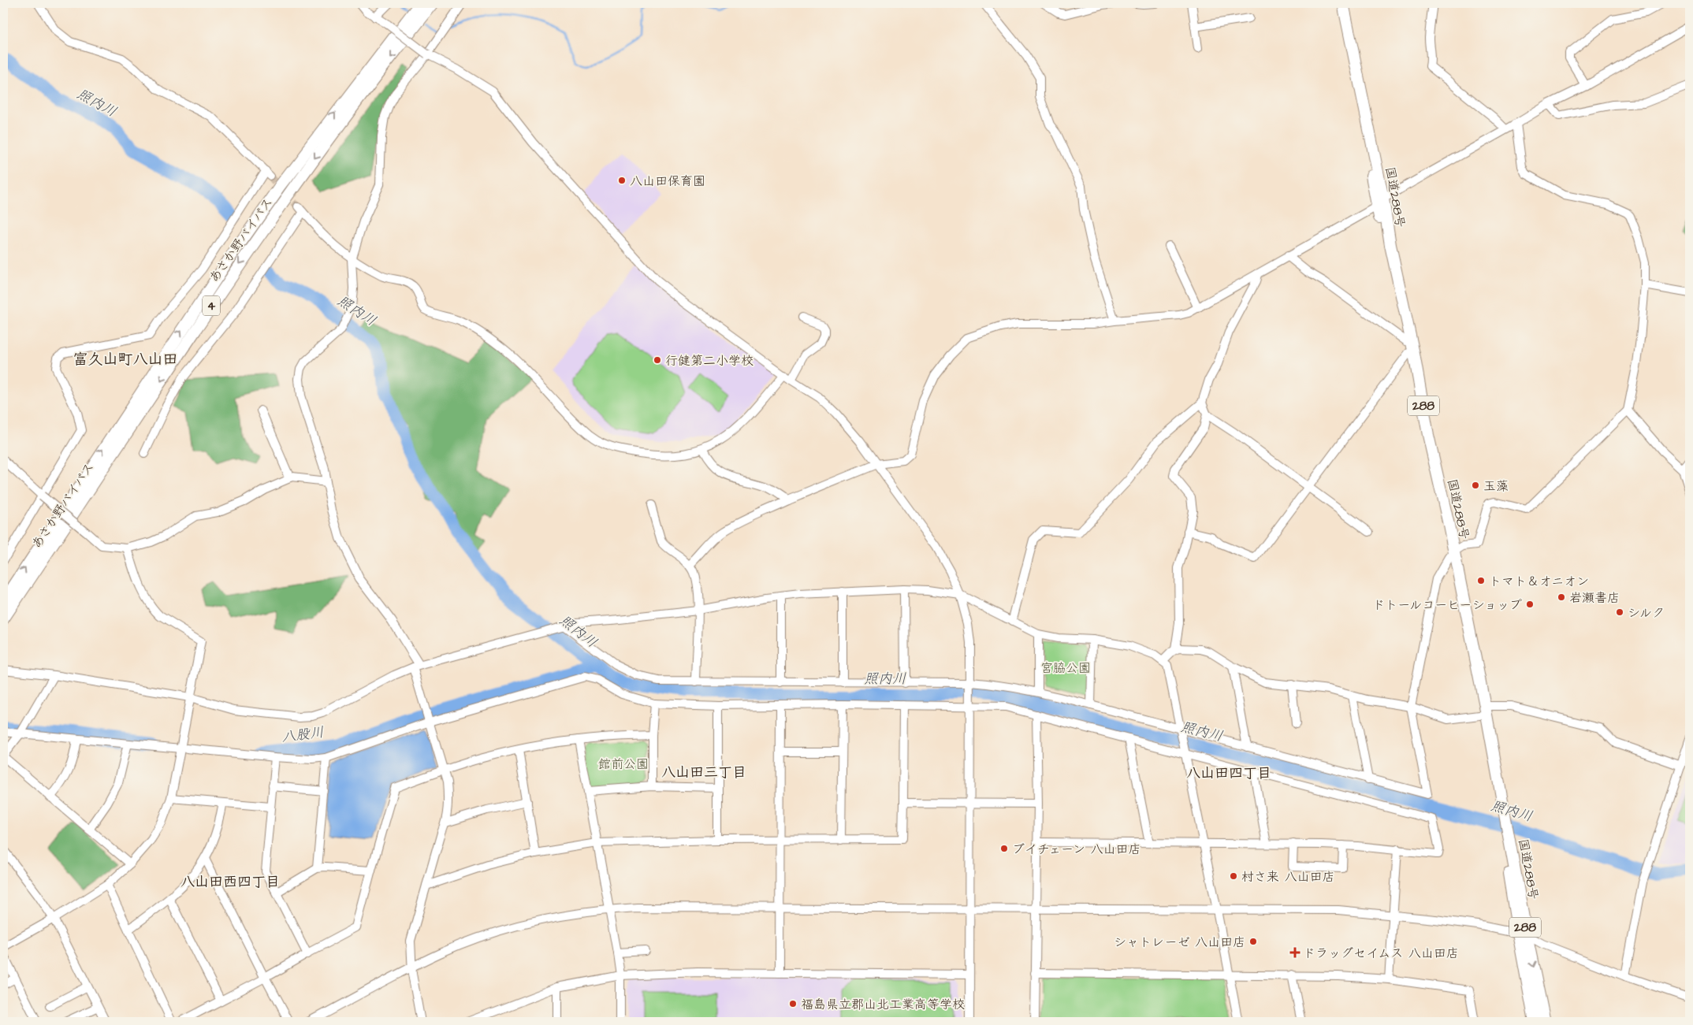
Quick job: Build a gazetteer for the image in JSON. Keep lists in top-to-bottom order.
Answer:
{
  "streets": {
    "highway": [
      "国道288号",
      "あさか野バイパス",
      "4",
      "288"
    ]
  },
  "districts": [
    "富久山町八山田",
    "八山田三丁目",
    "八山田四丁目",
    "八山田西四丁目"
  ],
  "water": ["照内川", "八股川"],
  "parks": ["宮脇公園", "館前公園"],
  "places": {
    "other": [
      "八山田保育園",
      "行健第二小学校",
      "玉藻",
      "トマト＆オニオン",
      "岩瀬書店",
      "ドトールコーヒーショップ",
      "シルク",
      "ブイチェーン 八山田店",
      "村さ来 八山田店",
      "シャトレーゼ 八山田店",
      "福島県立郡山北工業高等学校"
    ],
    "health": ["ドラッグセイムス 八山田店"]
  }
}
